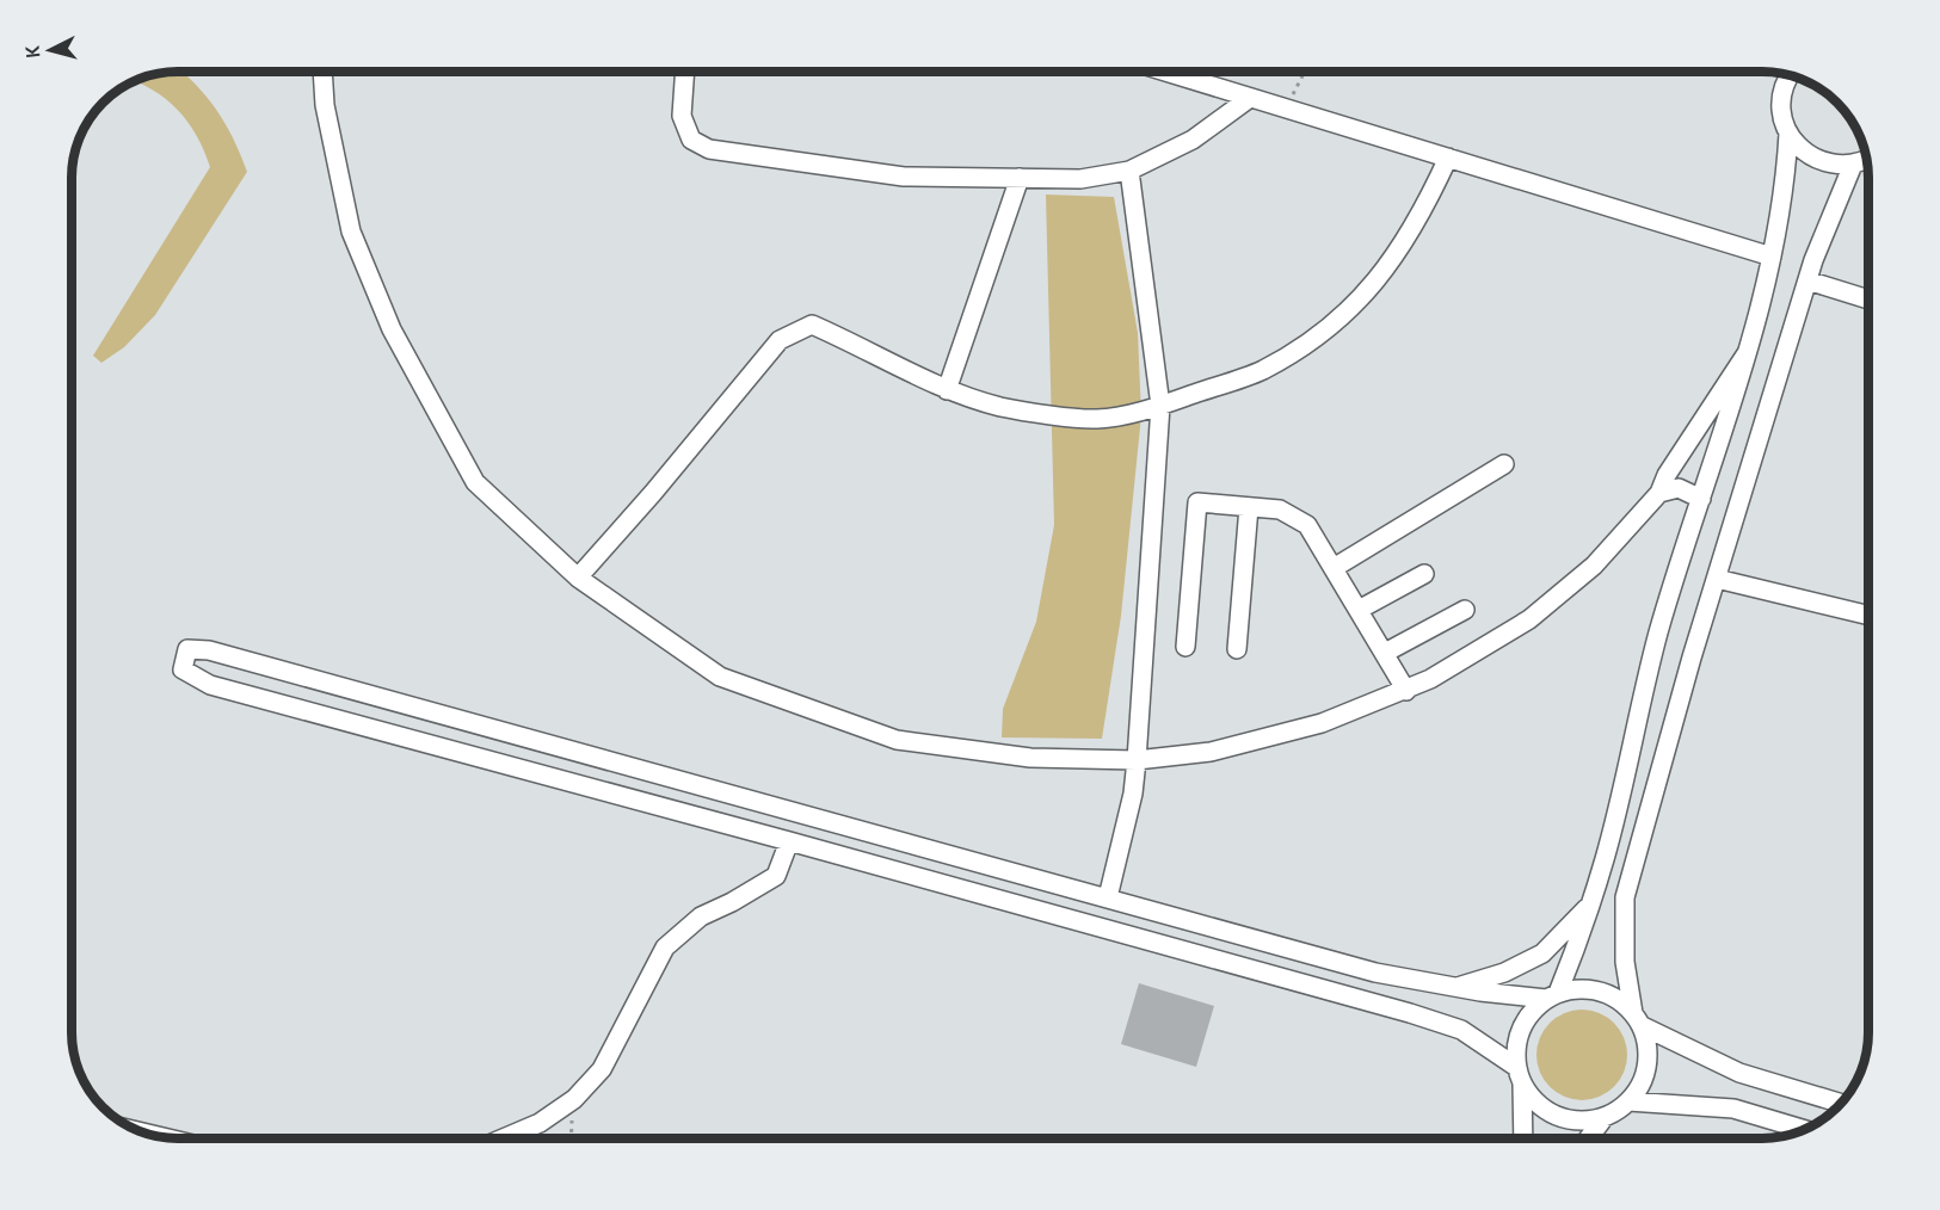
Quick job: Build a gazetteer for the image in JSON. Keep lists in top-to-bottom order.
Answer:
{
  "north": "left"
}
